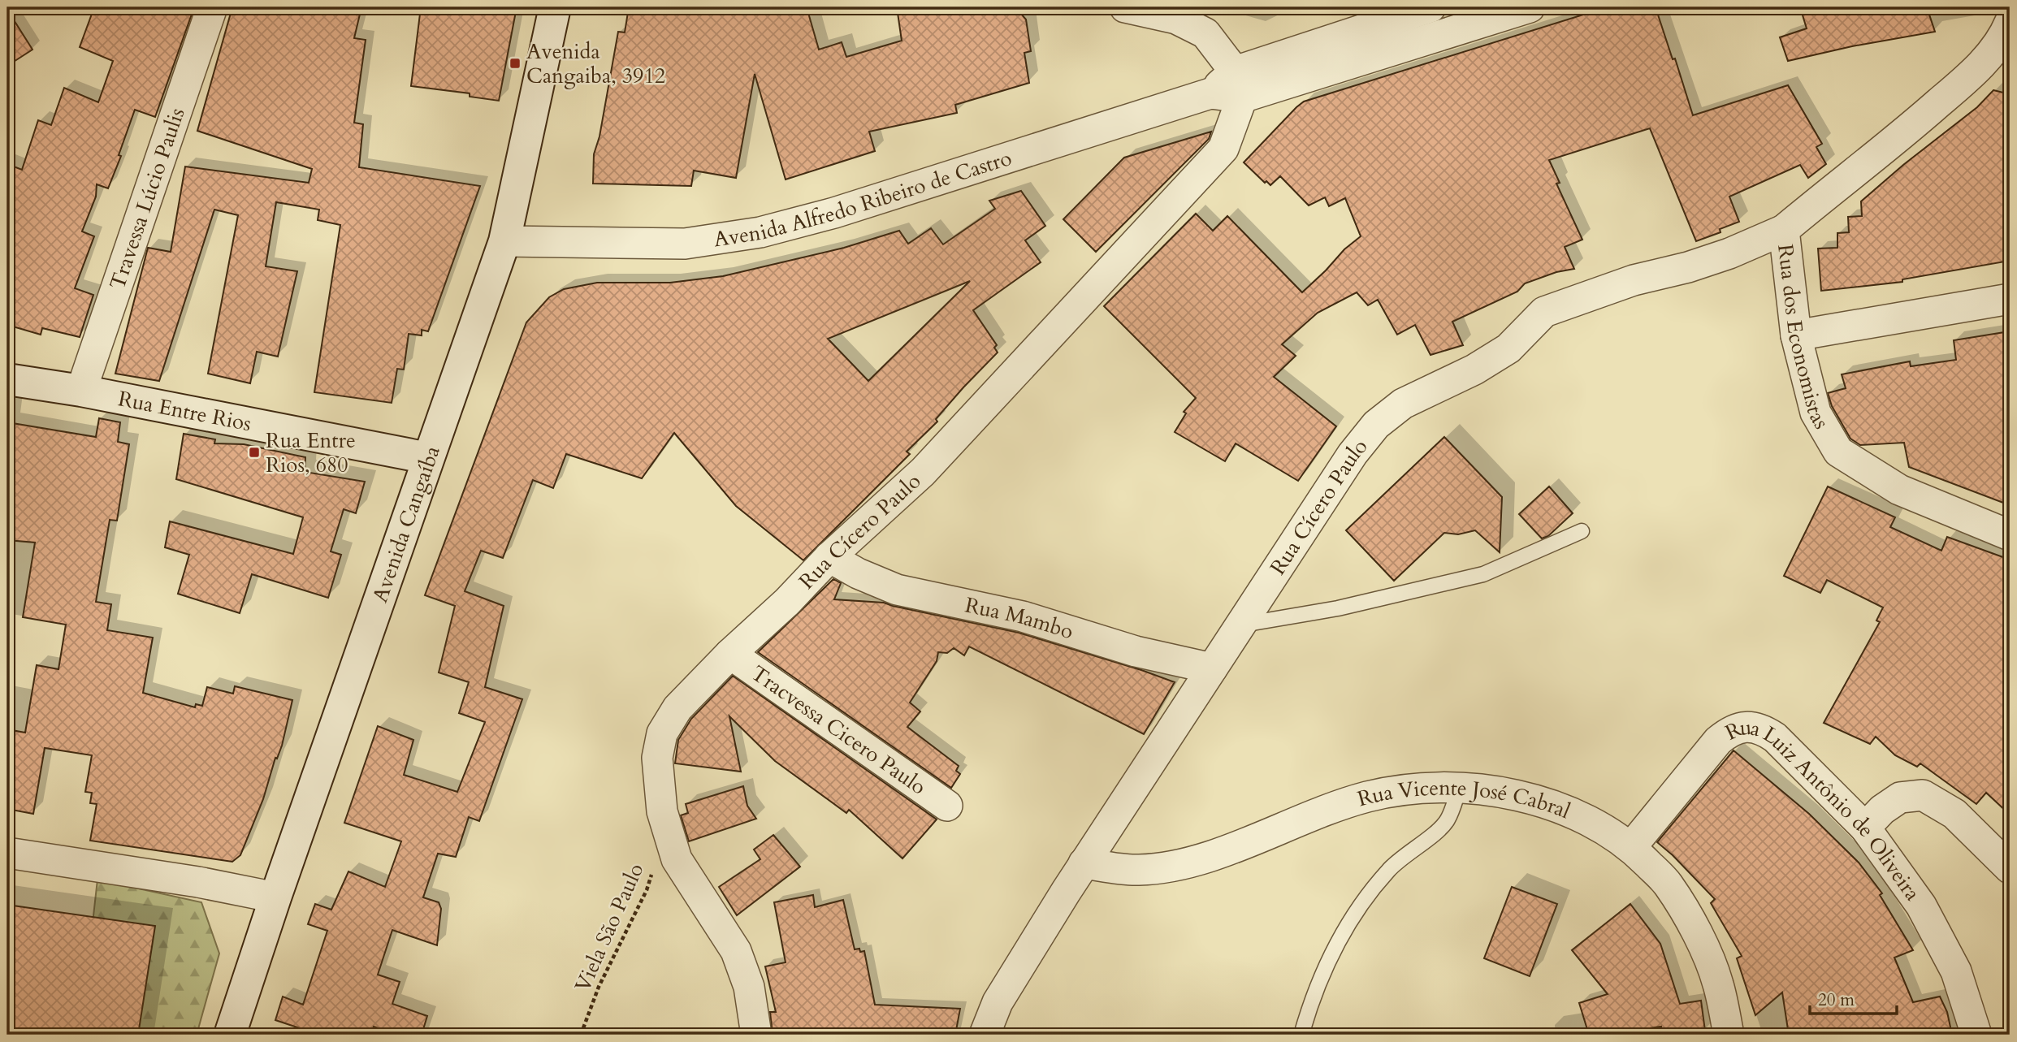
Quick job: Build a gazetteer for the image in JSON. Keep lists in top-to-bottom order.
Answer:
{
  "streets": {
    "main road": ["Rua Entre Rios", "Avenida Cangaíba"],
    "street": [
      "Avenida Alfredo Ribeiro de Castro",
      "Travessa Lúcio Paulis",
      "Rua dos Economistas",
      "Rua Cícero Paulo",
      "Rua Mambo",
      "Tracvessa Cicero Paulo",
      "Rua Vicente José Cabral",
      "Rua Luiz Antônio de Oliveira"
    ],
    "path": ["Viela São Paulo"]
  },
  "crossings": [
    ["Avenida Alfredo Ribeiro de Castro", "Rua Cícero Paulo"],
    ["Avenida Alfredo Ribeiro de Castro", "Avenida Cangaíba"],
    ["Travessa Lúcio Paulis", "Rua Entre Rios"],
    ["Rua dos Economistas", "Rua Cícero Paulo"],
    ["Rua Entre Rios", "Avenida Cangaíba"],
    ["Rua Cícero Paulo", "Rua Mambo"],
    ["Rua Cícero Paulo", "Tracvessa Cicero Paulo"],
    ["Rua Cícero Paulo", "Rua Vicente José Cabral"],
    ["Rua Cícero Paulo", "Viela São Paulo"],
    ["Rua Vicente José Cabral", "Rua Luiz Antônio de Oliveira"]
  ],
  "places": {
    "transit": ["Avenida Cangaiba, 3912", "Rua Entre Rios, 680"]
  },
  "scale_bar": "20 m"
}
